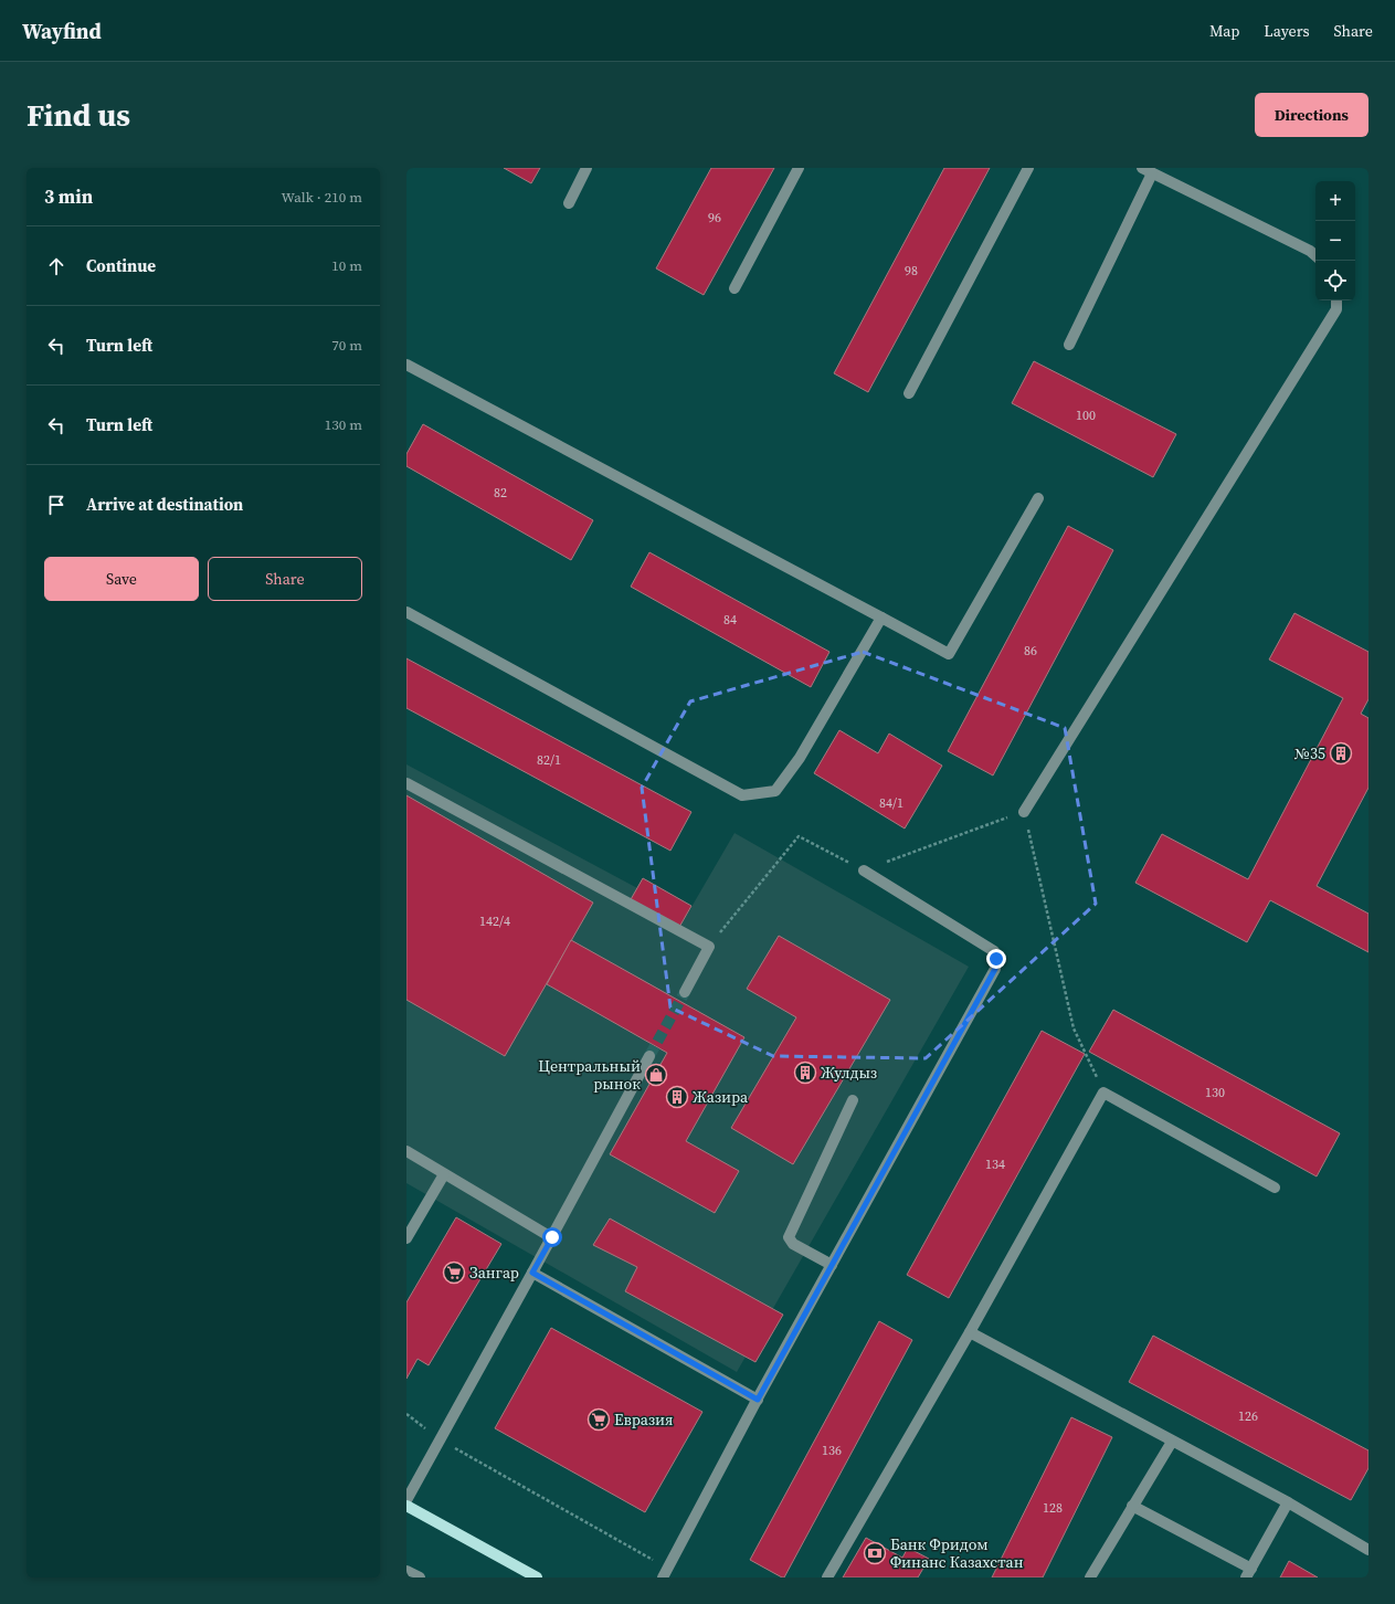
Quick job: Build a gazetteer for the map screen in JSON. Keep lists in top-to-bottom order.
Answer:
{
  "places": {
    "building": ["№35", "Жулдыз", "Жазира"],
    "shop": ["Центральный рынок"],
    "supermarket": ["Зангар", "Евразия"],
    "bank": ["Банк Фридом Финанс Казахстан"]
  },
  "house_numbers": [
    "96",
    "98",
    "100",
    "82",
    "84",
    "86",
    "82/1",
    "84/1",
    "142/4",
    "130",
    "134",
    "126",
    "136",
    "128"
  ],
  "page": {
    "header": "Wayfind",
    "nav": ["Map", "Layers", "Share"],
    "buttons": [
      "Directions",
      ["Save", "Share"]
    ],
    "title": "Find us",
    "heading": ["3 min", "Walk · 210 m"],
    "map_buttons": ["+", "−"],
    "list": [
      ["Continue", "10 m"],
      ["Turn left", "70 m"],
      ["Turn left", "130 m"],
      "Arrive at destination"
    ]
  }
}
